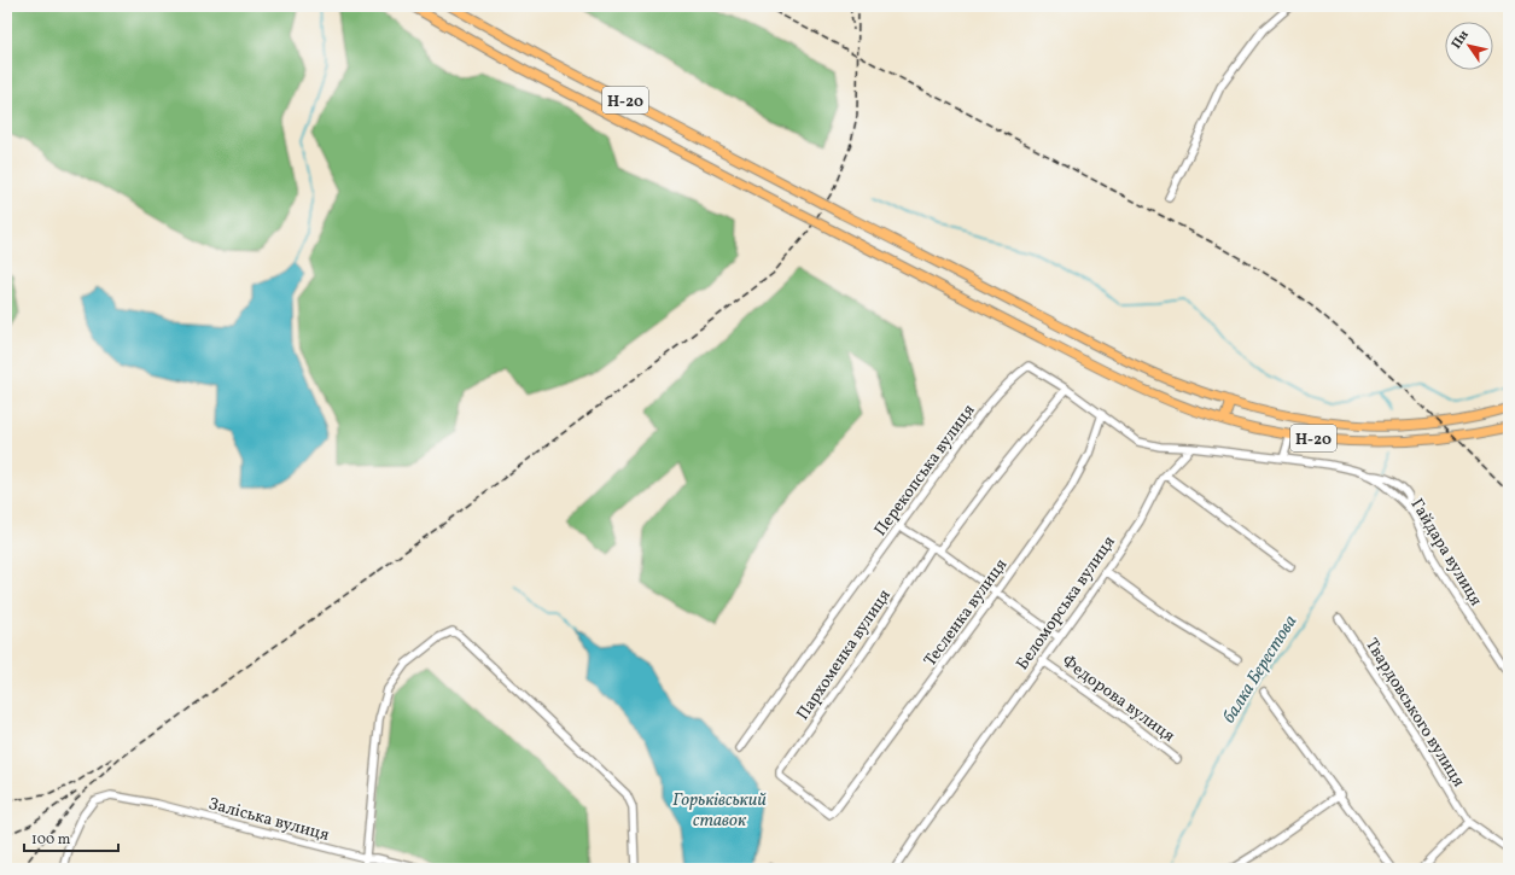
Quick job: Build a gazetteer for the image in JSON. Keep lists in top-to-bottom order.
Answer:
{
  "streets": {
    "main road": ["Н-20"],
    "street": [
      "Перекопська вулиця",
      "Гайдара вулиця",
      "Беломорська вулиця",
      "Тесленка вулиця",
      "Пархоменка вулиця",
      "Федорова вулиця",
      "Твардовського вулиця",
      "Заліська вулиця"
    ]
  },
  "crossings": [
    ["Перекопська вулиця", "Беломорська вулиця"],
    ["Перекопська вулиця", "Тесленка вулиця"],
    ["Беломорська вулиця", "Федорова вулиця"],
    ["Тесленка вулиця", "Пархоменка вулиця"]
  ],
  "water": ["балка Берестова", "Горьківський ставок"],
  "scale_bar": "100 m",
  "north": "top left"
}
